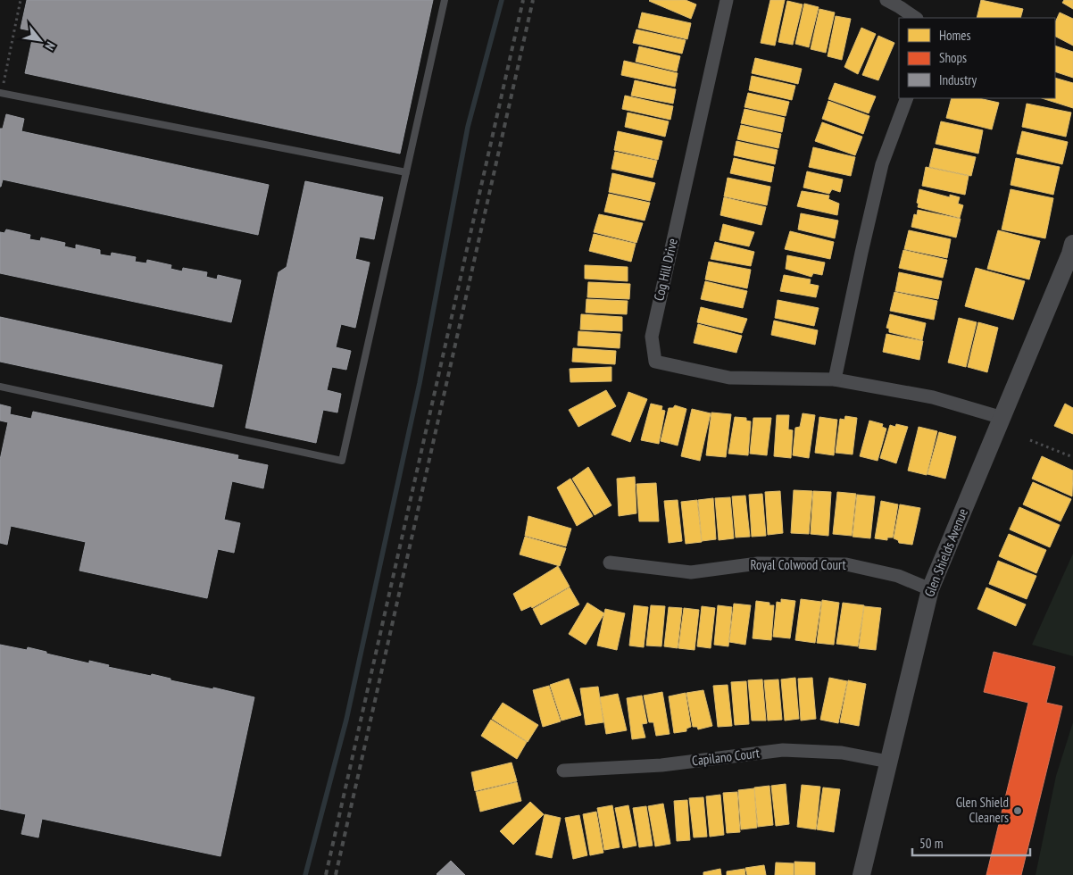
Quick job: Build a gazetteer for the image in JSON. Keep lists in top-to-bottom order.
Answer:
{
  "streets": {
    "street": [
      "Cog Hill Drive",
      "Glen Shields Avenue",
      "Royal Colwood Court",
      "Capilano Court"
    ]
  },
  "crossings": [
    ["Cog Hill Drive", "Glen Shields Avenue"],
    ["Glen Shields Avenue", "Royal Colwood Court"],
    ["Glen Shields Avenue", "Capilano Court"]
  ],
  "places": ["Glen Shield Cleaners"],
  "legend": ["Homes", "Shops", "Industry"],
  "scale_bar": "50 m",
  "north": "bottom right"
}
